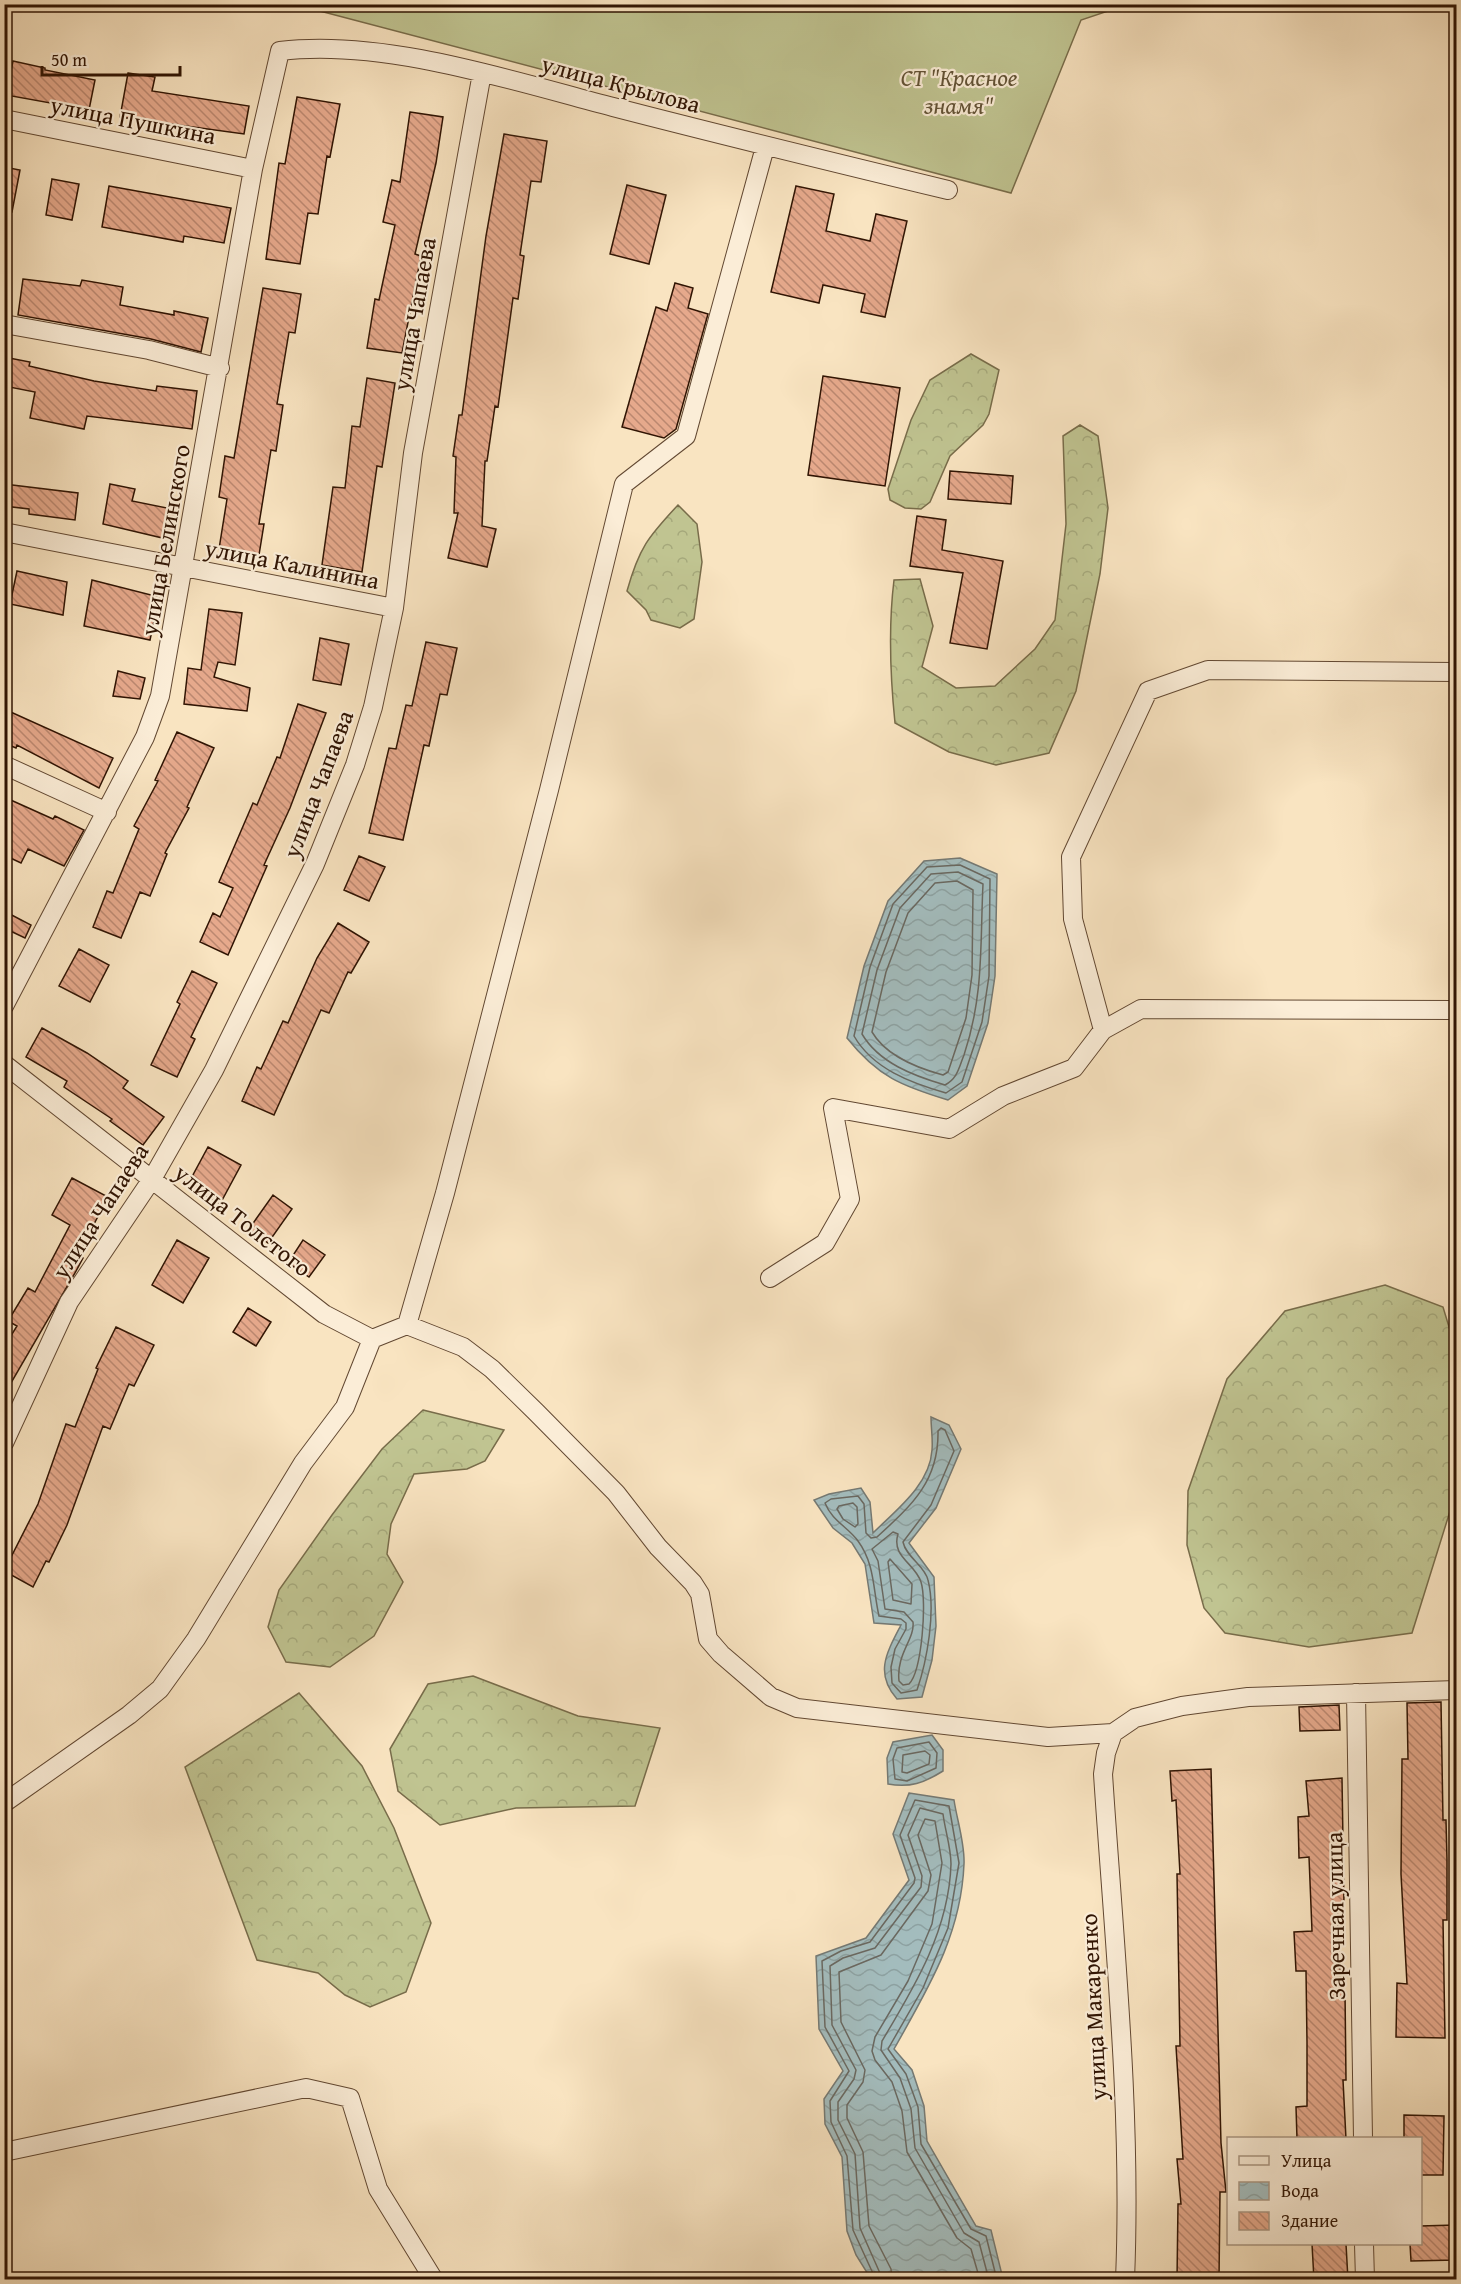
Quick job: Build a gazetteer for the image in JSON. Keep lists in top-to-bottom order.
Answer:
{
  "streets": {
    "street": [
      "улица Крылова",
      "улица Пушкина",
      "улица Чапаева",
      "улица Белинского",
      "улица Калинина",
      "улица Толстого",
      "Заречная улица",
      "улица Макаренко"
    ]
  },
  "crossings": [
    ["улица Крылова", "улица Чапаева"],
    ["улица Крылова", "улица Белинского"],
    ["улица Пушкина", "улица Белинского"],
    ["улица Чапаева", "улица Калинина"],
    ["улица Чапаева", "улица Толстого"],
    ["улица Белинского", "улица Калинина"]
  ],
  "parks": ["СТ \"Красное знамя\""],
  "legend": ["Улица", "Вода", "Здание"],
  "scale_bar": "50 m"
}
